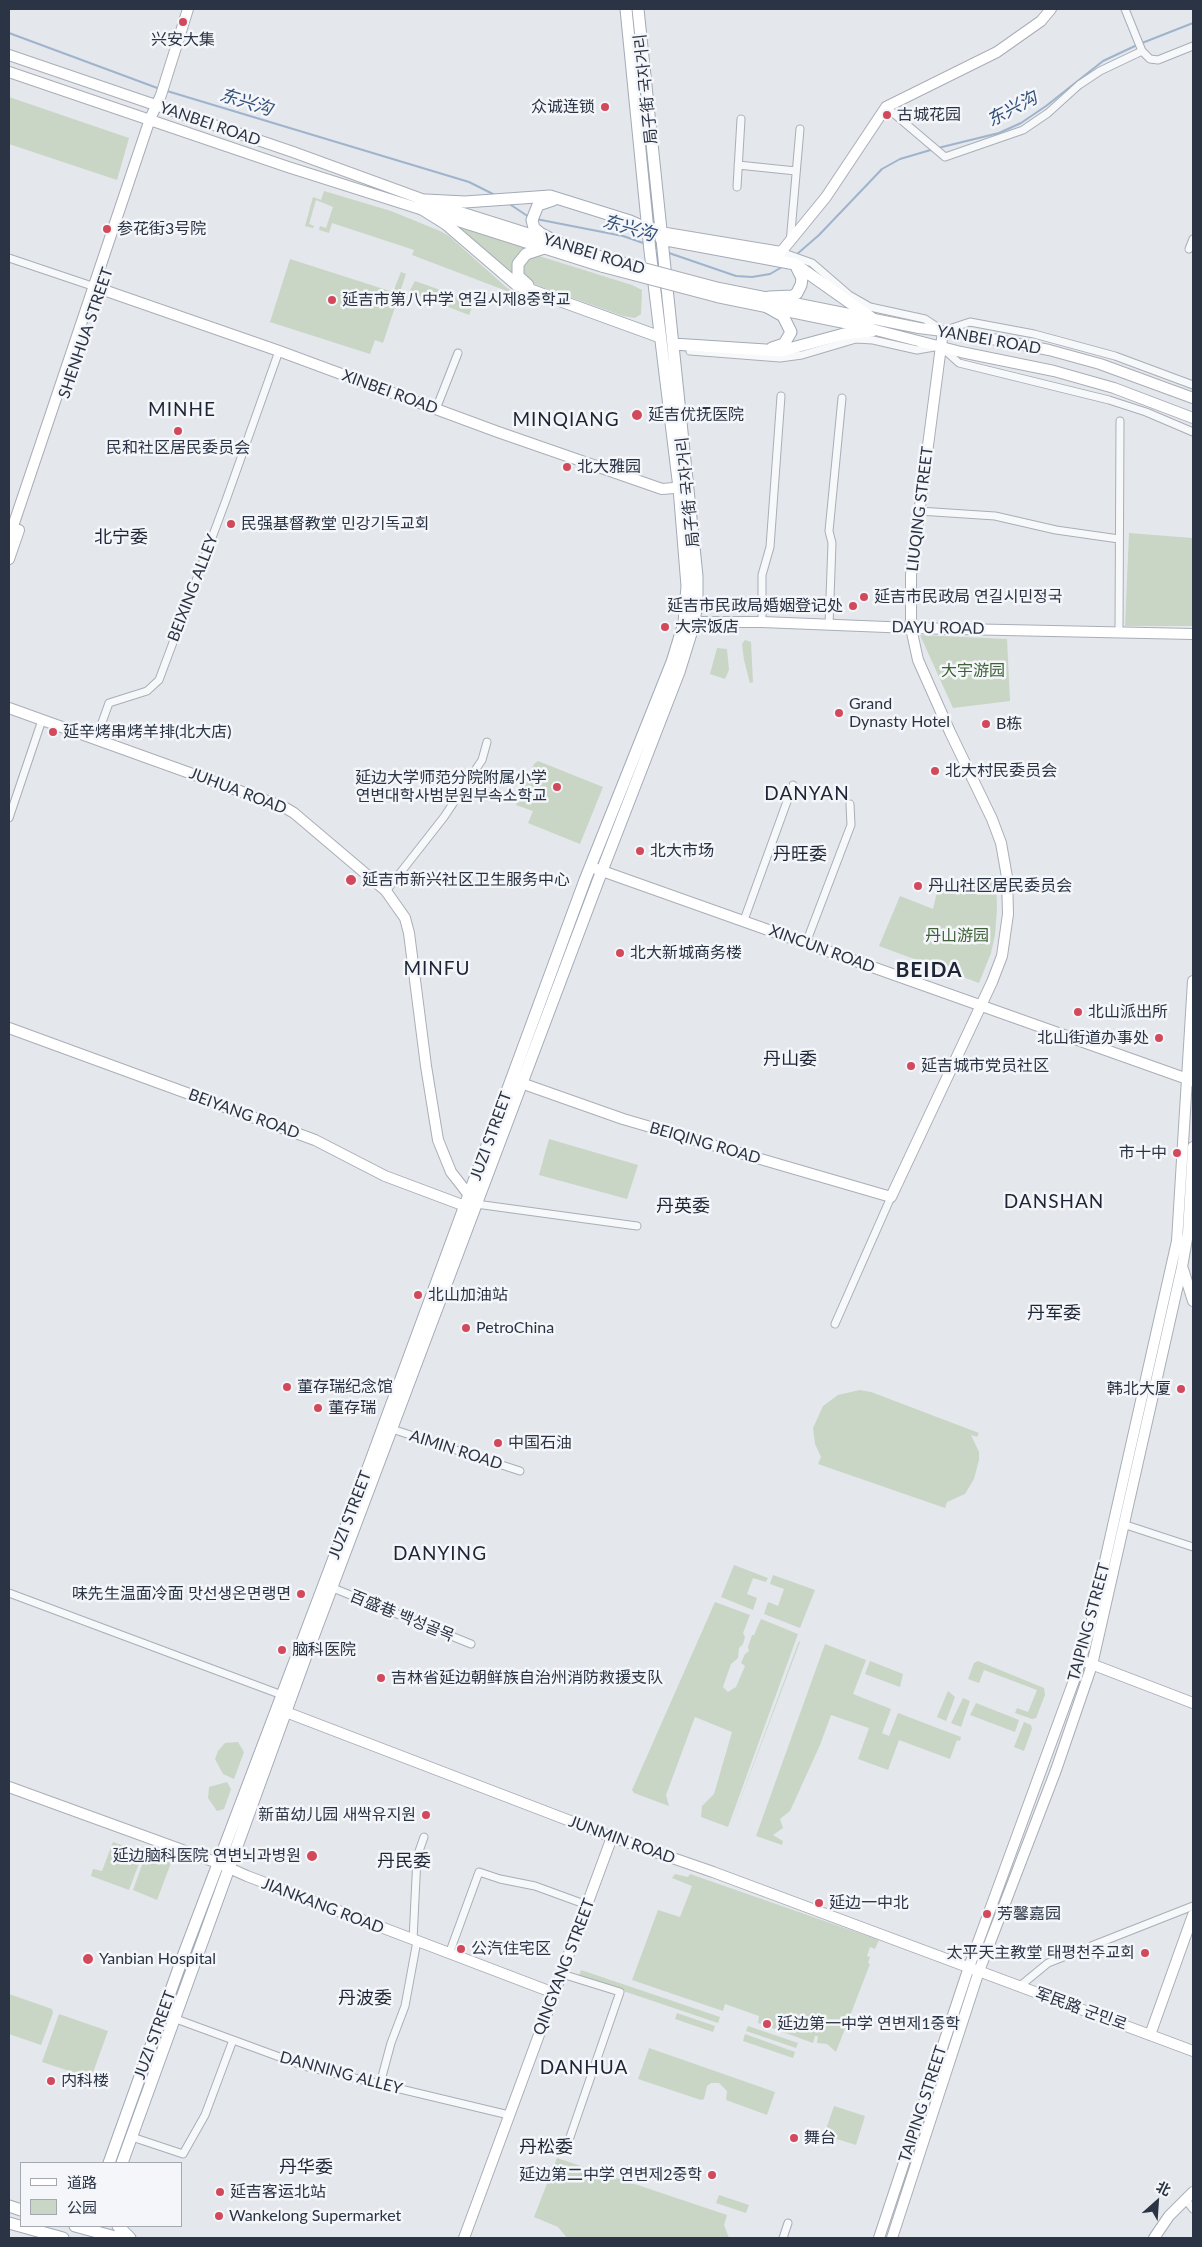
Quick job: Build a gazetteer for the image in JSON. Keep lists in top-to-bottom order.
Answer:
{
  "streets": {
    "main road": ["局子街 국자거리", "JUZI STREET"],
    "street": [
      "YANBEI ROAD",
      "SHENHUA STREET",
      "XINBEI ROAD",
      "LIUQING STREET",
      "BEIXING ALLEY",
      "DAYU ROAD",
      "JUHUA ROAD",
      "XINCUN ROAD",
      "BEIYANG ROAD",
      "BEIQING ROAD",
      "AIMIN ROAD",
      "百盛巷 백성골목",
      "TAIPING STREET",
      "JUNMIN ROAD",
      "JIANKANG ROAD",
      "QINGYANG STREET",
      "军民路 군민로",
      "DANNING ALLEY"
    ]
  },
  "crossings": [
    ["局子街 국자거리", "XINBEI ROAD"],
    ["局子街 국자거리", "DAYU ROAD"],
    ["局子街 국자거리", "XINCUN ROAD"],
    ["局子街 국자거리", "JUZI STREET"],
    ["YANBEI ROAD", "SHENHUA STREET"],
    ["YANBEI ROAD", "LIUQING STREET"],
    ["SHENHUA STREET", "XINBEI ROAD"],
    ["XINBEI ROAD", "BEIXING ALLEY"],
    ["LIUQING STREET", "DAYU ROAD"],
    ["LIUQING STREET", "XINCUN ROAD"],
    ["LIUQING STREET", "BEIQING ROAD"],
    ["BEIXING ALLEY", "JUHUA ROAD"],
    ["JUHUA ROAD", "BEIYANG ROAD"],
    ["JUHUA ROAD", "JUZI STREET"],
    ["XINCUN ROAD", "JUZI STREET"],
    ["XINCUN ROAD", "TAIPING STREET"],
    ["BEIYANG ROAD", "JUZI STREET"],
    ["JUZI STREET", "BEIQING ROAD"],
    ["JUZI STREET", "AIMIN ROAD"],
    ["JUZI STREET", "百盛巷 백성골목"],
    ["JUZI STREET", "JUNMIN ROAD"],
    ["JUZI STREET", "JIANKANG ROAD"],
    ["JUZI STREET", "DANNING ALLEY"],
    ["TAIPING STREET", "JUNMIN ROAD"],
    ["TAIPING STREET", "军民路 군민로"],
    ["JUNMIN ROAD", "QINGYANG STREET"],
    ["JUNMIN ROAD", "军民路 군민로"],
    ["JIANKANG ROAD", "QINGYANG STREET"],
    ["QINGYANG STREET", "DANNING ALLEY"]
  ],
  "districts": [
    "MINHE",
    "MINQIANG",
    "北宁委",
    "DANYAN",
    "丹旺委",
    "MINFU",
    "BEIDA",
    "丹山委",
    "DANSHAN",
    "丹英委",
    "丹军委",
    "DANYING",
    "丹民委",
    "丹波委",
    "DANHUA",
    "丹松委",
    "丹华委"
  ],
  "water": ["东兴沟"],
  "parks": ["大宇游园", "丹山游园"],
  "places": [
    "兴安大集",
    "众诚连锁",
    "古城花园",
    "参花街3号院",
    "延吉市第八中学 연길시제8중학교",
    "延吉优抚医院",
    "民和社区居民委员会",
    "北大雅园",
    "民强基督教堂 민강기독교회",
    "延吉市民政局 연길시민정국",
    "延吉市民政局婚姻登记处",
    "大宗饭店",
    "Grand Dynasty Hotel",
    "B栋",
    "延辛烤串烤羊排(北大店)",
    "北大村民委员会",
    "延边大学师范分院附属小学 연변대학사범분원부속소학교",
    "北大市场",
    "延吉市新兴社区卫生服务中心",
    "丹山社区居民委员会",
    "北大新城商务楼",
    "北山派出所",
    "北山街道办事处",
    "延吉城市党员社区",
    "市十中",
    "北山加油站",
    "PetroChina",
    "董存瑞纪念馆",
    "韩北大厦",
    "董存瑞",
    "中国石油",
    "味先生温面冷面 맛선생온면랭면",
    "脑科医院",
    "吉林省延边朝鲜族自治州消防救援支队",
    "新苗幼儿园 새싹유지원",
    "延边脑科医院 연변뇌과병원",
    "延边一中北",
    "芳馨嘉园",
    "公汽住宅区",
    "太平天主教堂 태평천주교회",
    "Yanbian Hospital",
    "延边第一中学 연변제1중학",
    "内科楼",
    "舞台",
    "延边第二中学 연변제2중학",
    "延吉客运北站",
    "Wankelong Supermarket"
  ],
  "legend": ["道路", "公园"],
  "north": "top right"
}
